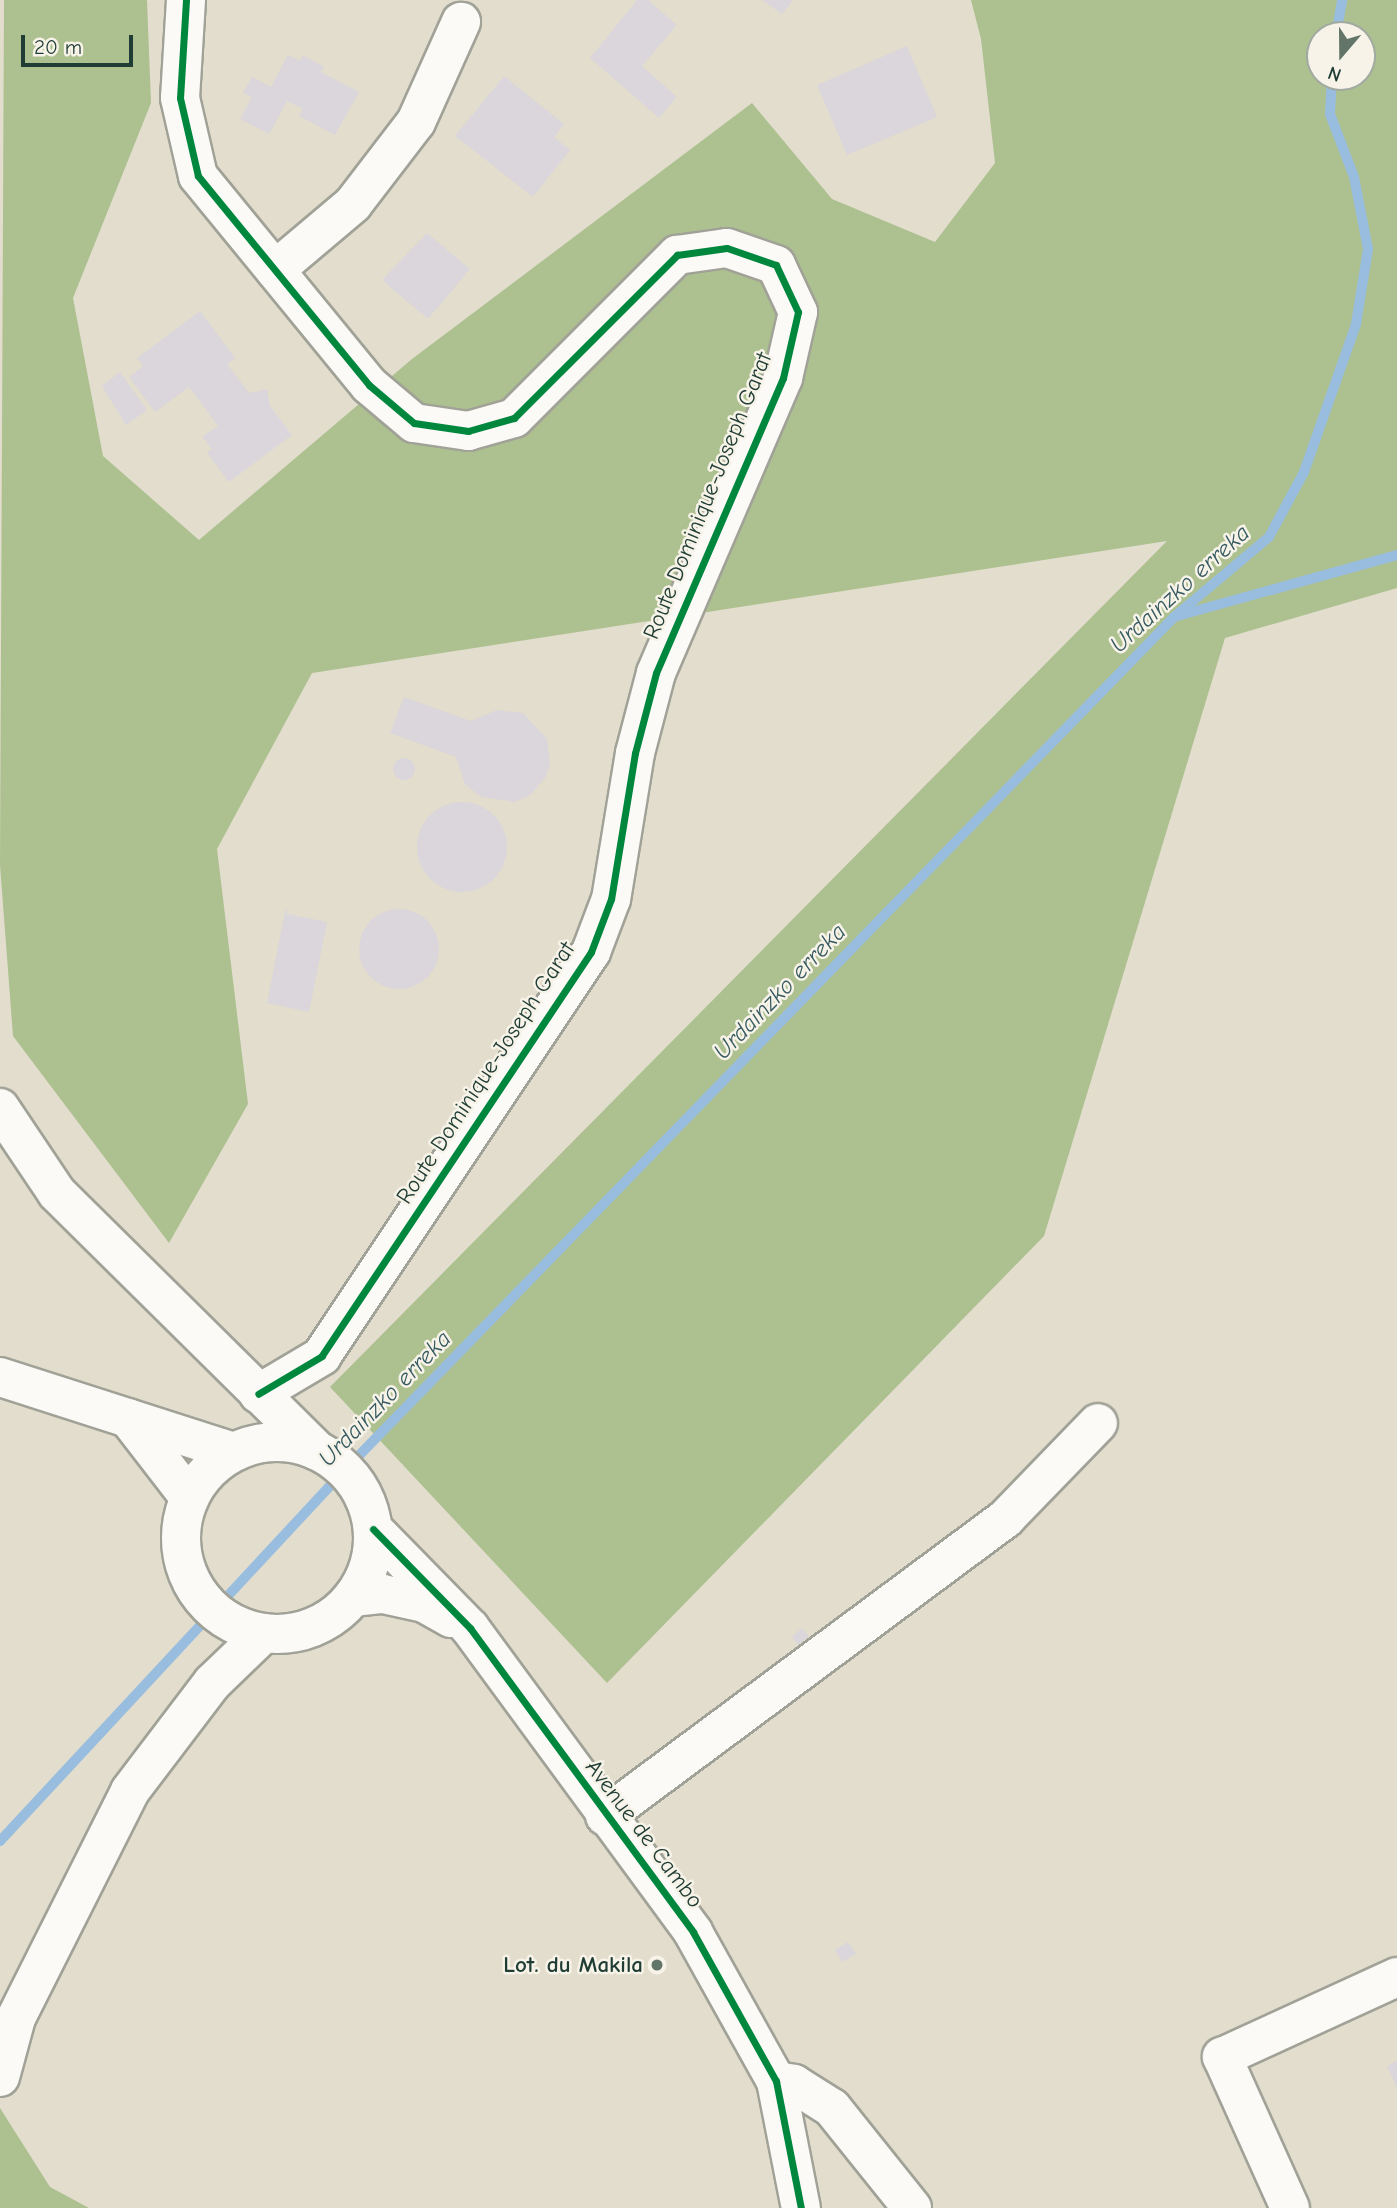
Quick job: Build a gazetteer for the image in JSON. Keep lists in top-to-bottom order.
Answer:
{
  "streets": {
    "main road": ["Route Dominique-Joseph Garat", "Avenue de Cambo"]
  },
  "water": ["Urdainzko erreka"],
  "places": ["Lot. du Makila"],
  "scale_bar": "20 m",
  "north": "bottom"
}
